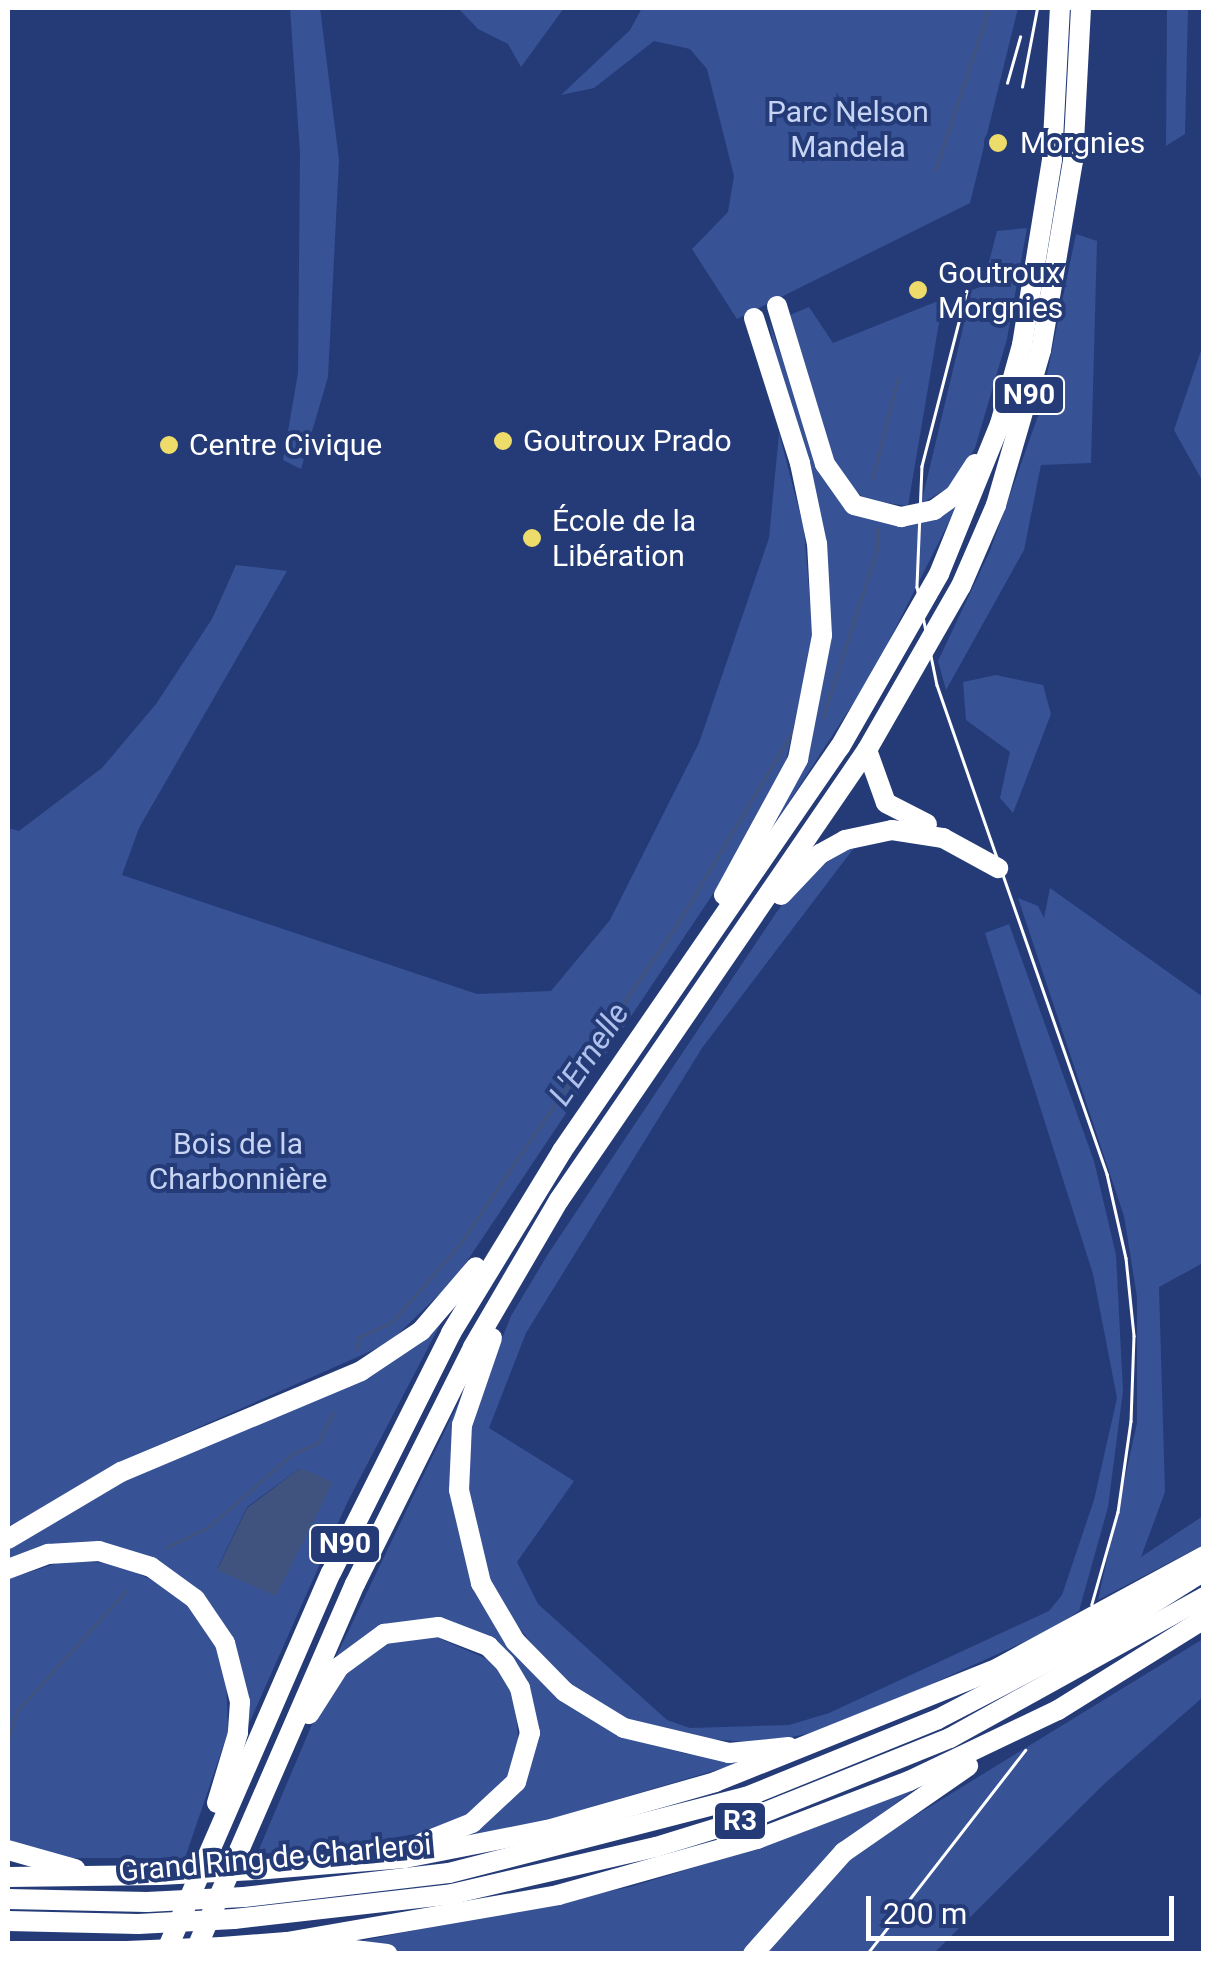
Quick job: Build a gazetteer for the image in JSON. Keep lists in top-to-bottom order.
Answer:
{
  "streets": {
    "highway": ["N90", "R3", "Grand Ring de Charleroi"]
  },
  "water": ["L'Ernelle"],
  "parks": ["Parc Nelson Mandela", "Bois de la Charbonnière"],
  "places": [
    "Morgnies",
    "Goutroux Morgnies",
    "Goutroux Prado",
    "Centre Civique",
    "École de la Libération"
  ],
  "scale_bar": "200 m"
}
